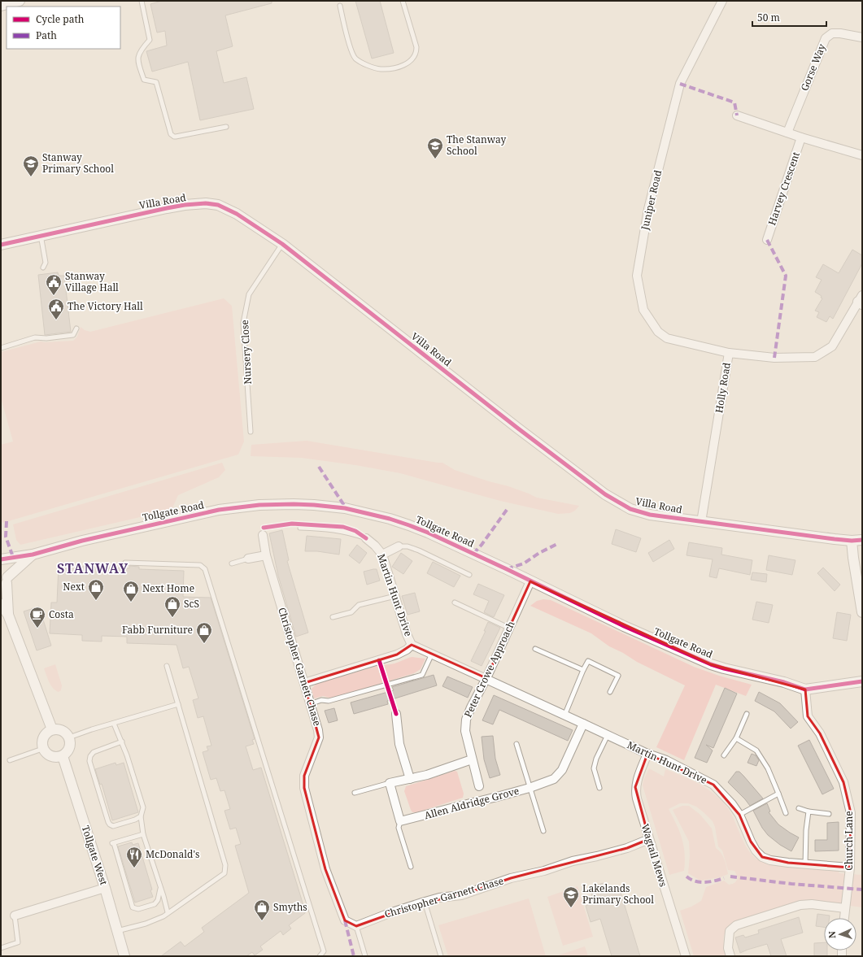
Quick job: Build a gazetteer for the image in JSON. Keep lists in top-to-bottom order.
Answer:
{
  "streets": {
    "street": [
      "Gorse Way",
      "Harvey Crescent",
      "Juniper Road",
      "Villa Road",
      "Holly Road",
      "Tollgate Road",
      "Martin Hunt Drive",
      "Christopher Garnett Chase",
      "Peter Crowe Approach",
      "Allen Aldridge Grove",
      "Church Lane",
      "Tollgate West",
      "Wagtail Mews"
    ],
    "lane": ["Nursery Close"]
  },
  "crossings": [
    ["Juniper Road", "Holly Road"],
    ["Villa Road", "Nursery Close"],
    ["Villa Road", "Holly Road"],
    ["Tollgate Road", "Peter Crowe Approach"],
    ["Tollgate Road", "Church Lane"],
    ["Martin Hunt Drive", "Peter Crowe Approach"],
    ["Martin Hunt Drive", "Allen Aldridge Grove"],
    ["Martin Hunt Drive", "Church Lane"],
    ["Martin Hunt Drive", "Wagtail Mews"],
    ["Christopher Garnett Chase", "Wagtail Mews"]
  ],
  "districts": ["STANWAY"],
  "places": {
    "school or university": ["The Stanway School", "Stanway Primary School", "Lakelands Primary School"],
    "public building": ["Stanway Village Hall", "The Victory Hall"],
    "shop": [
      "Next",
      "Next Home",
      "ScS",
      "Fabb Furniture",
      "Smyths"
    ],
    "cafe": ["Costa"],
    "restaurant": ["McDonald's"]
  },
  "legend": ["Cycle path", "Path"],
  "scale_bar": "50 m",
  "north": "left"
}
